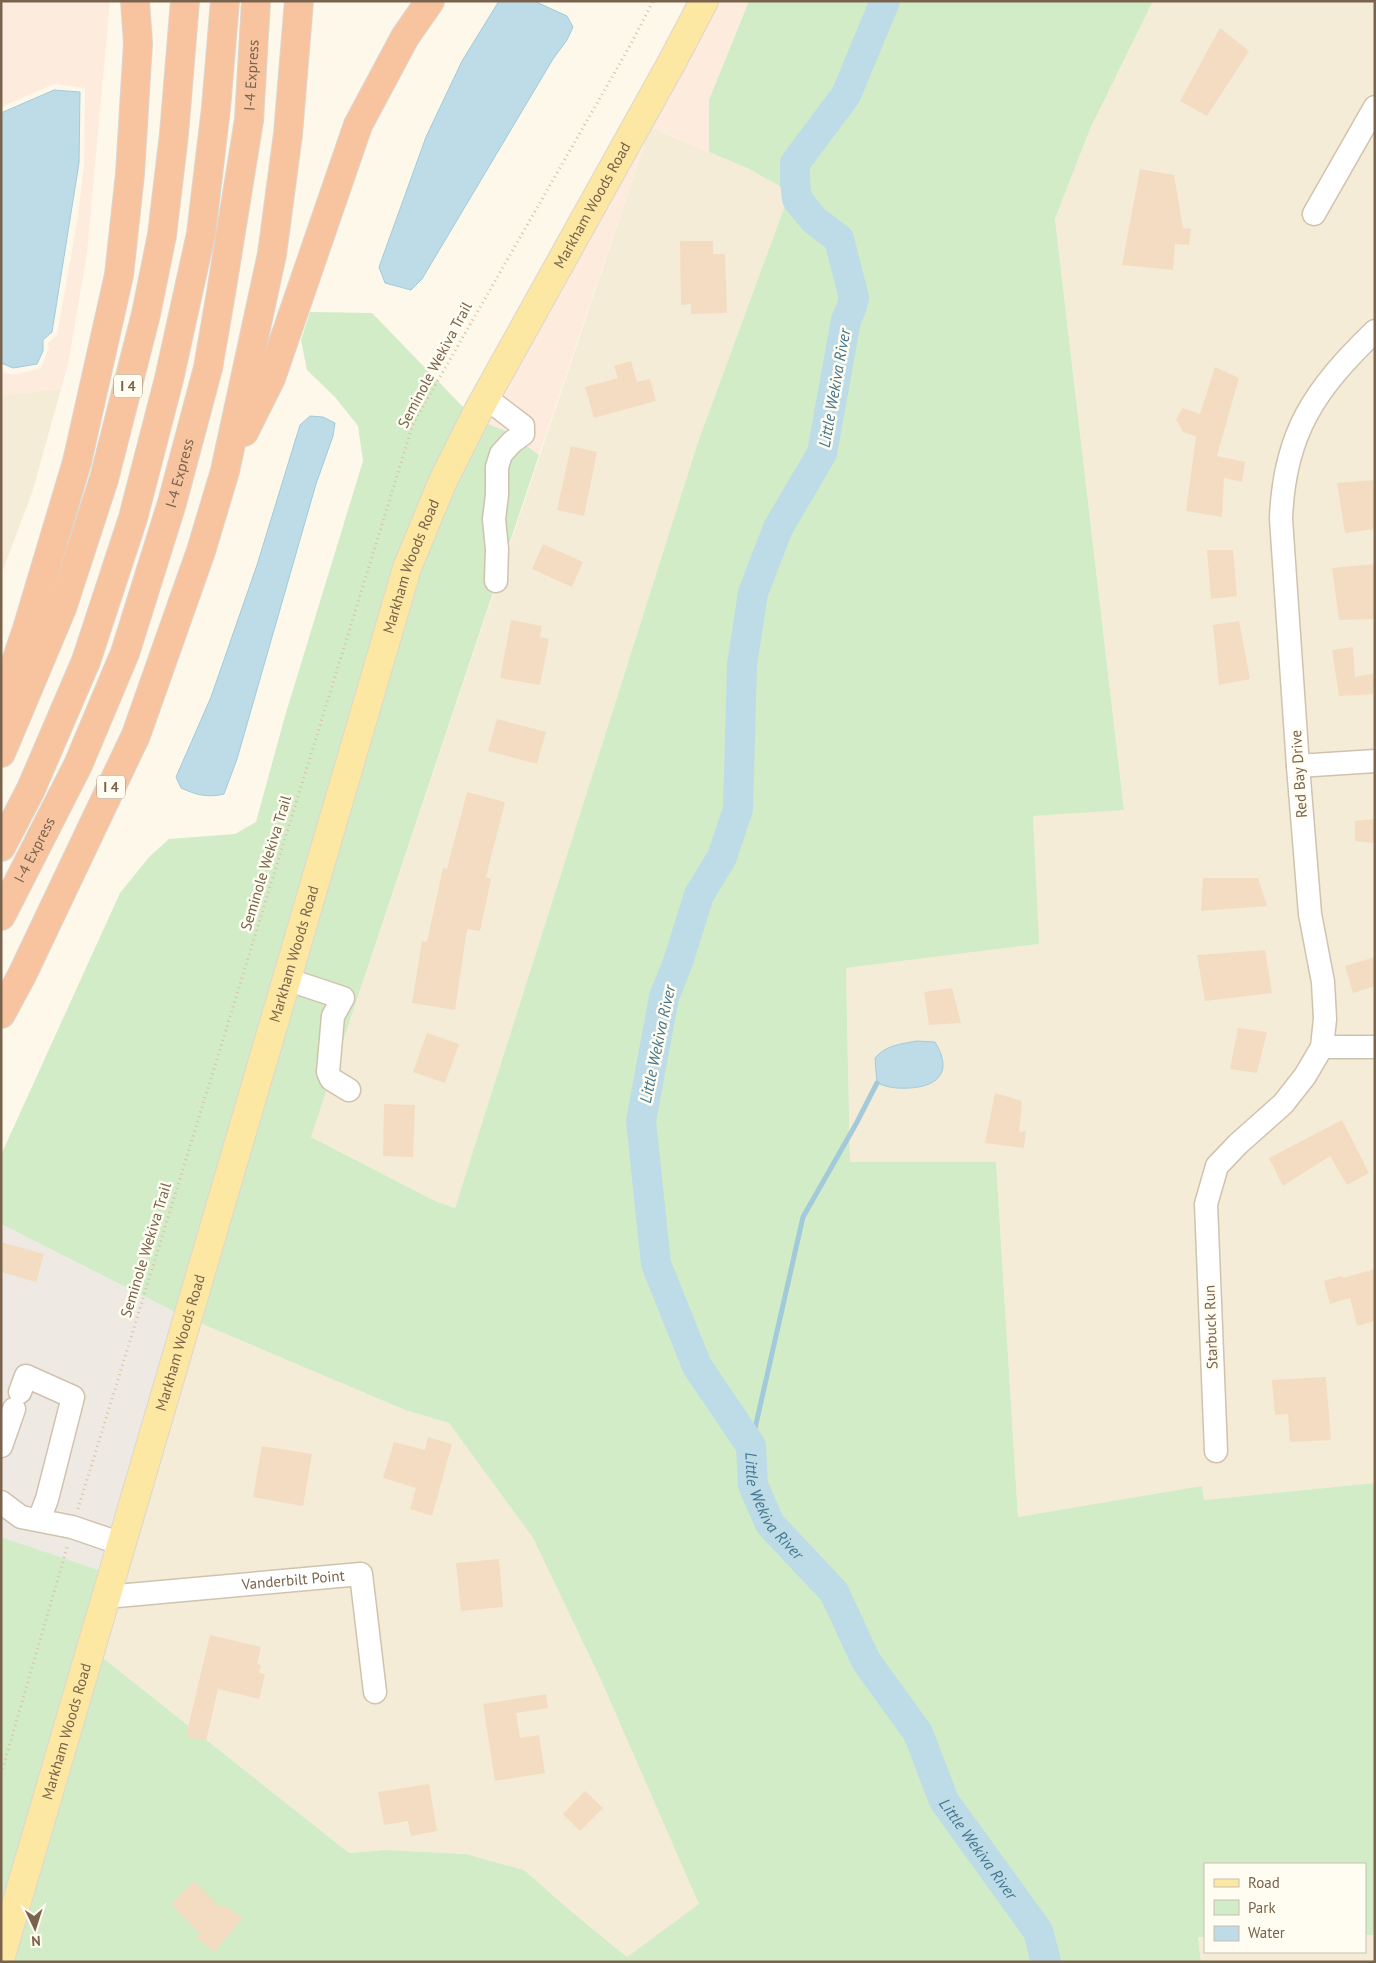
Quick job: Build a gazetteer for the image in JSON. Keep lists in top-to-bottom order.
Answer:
{
  "streets": {
    "highway": ["I-4 Express", "I 4"],
    "main road": ["Markham Woods Road"],
    "street": ["Red Bay Drive", "Starbuck Run", "Vanderbilt Point"],
    "path": ["Seminole Wekiva Trail"]
  },
  "crossings": [
    ["Markham Woods Road", "Vanderbilt Point"],
    ["Red Bay Drive", "Starbuck Run"]
  ],
  "water": ["Little Wekiva River"],
  "legend": ["Road", "Park", "Water"],
  "north": "bottom"
}
